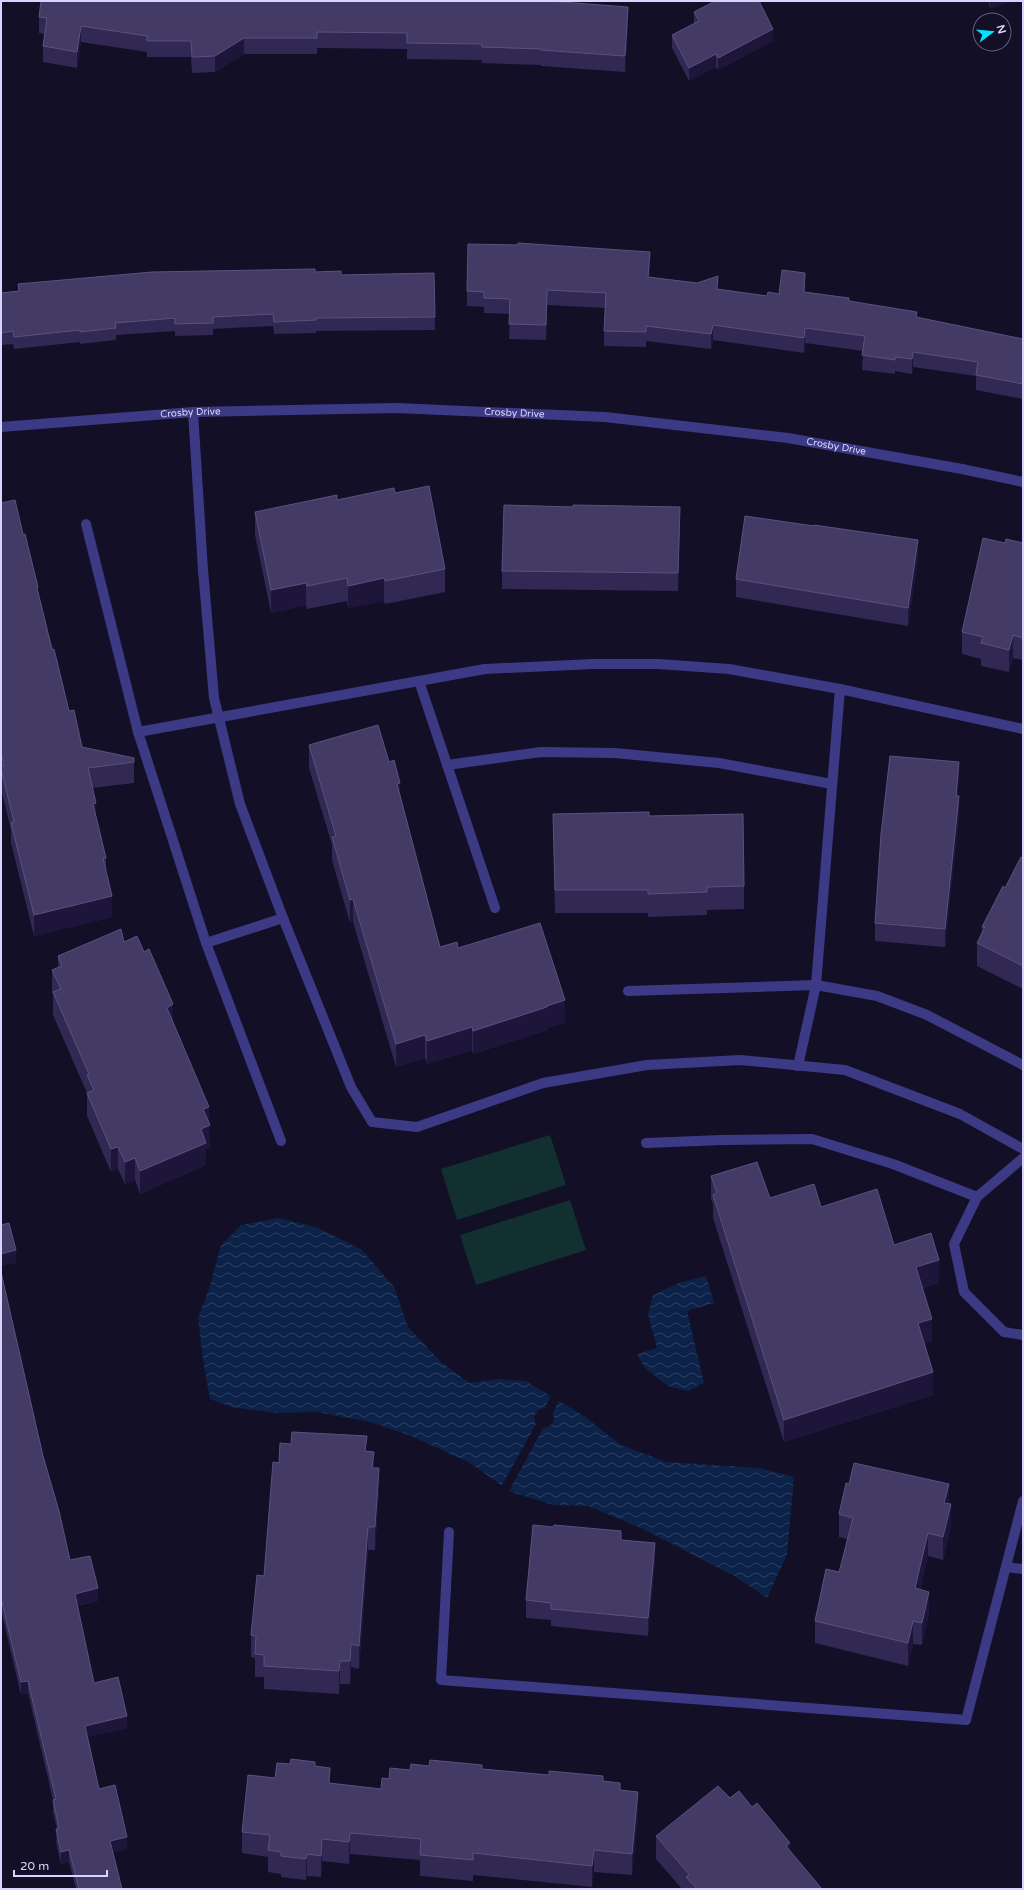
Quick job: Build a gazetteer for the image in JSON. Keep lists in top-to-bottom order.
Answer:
{
  "streets": {
    "street": ["Crosby Drive"]
  },
  "scale_bar": "20 m",
  "north": "right"
}
